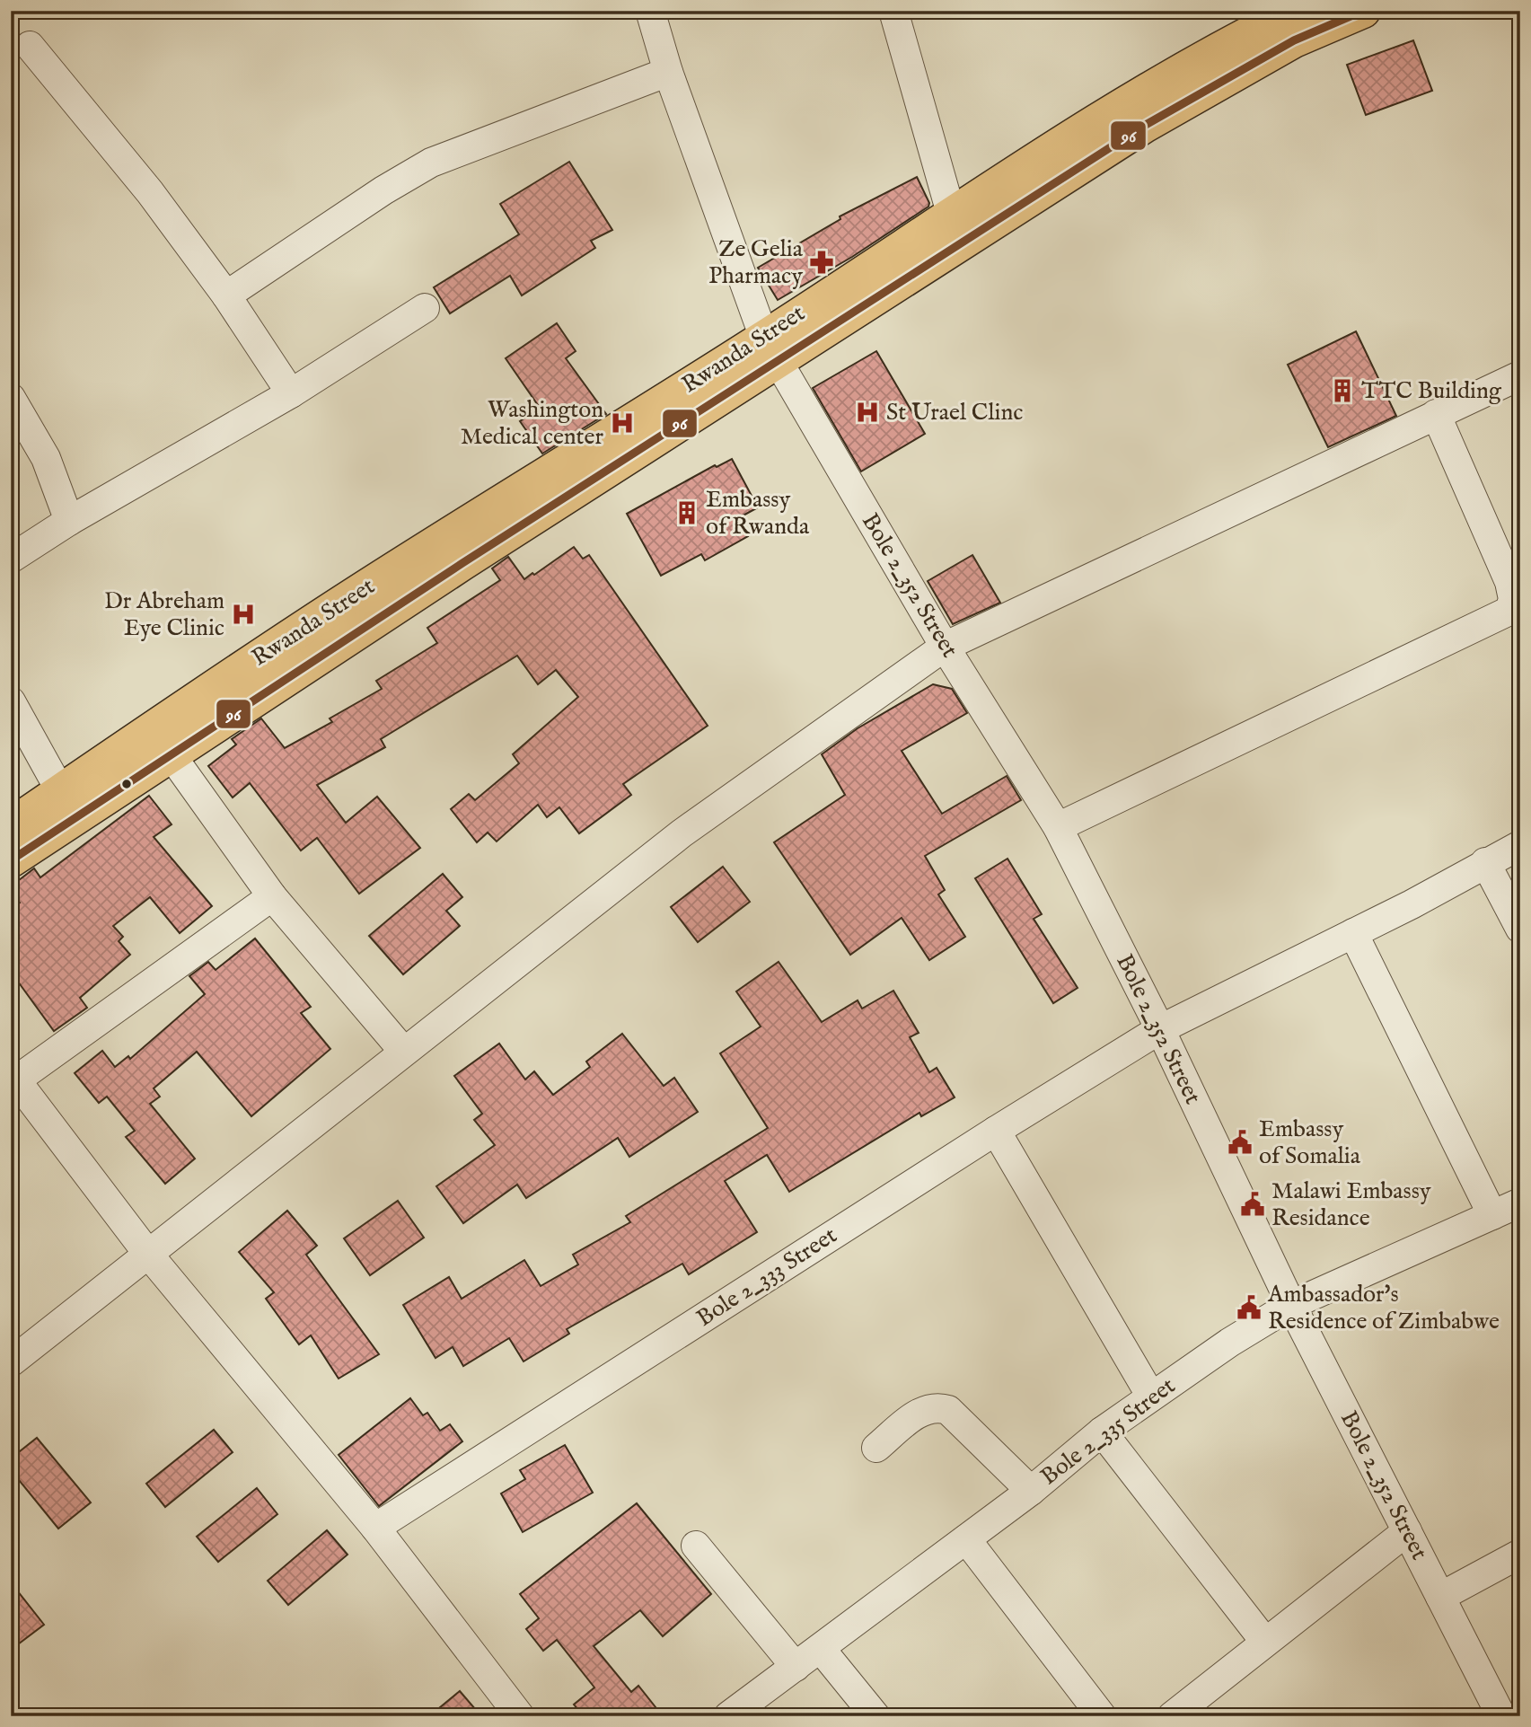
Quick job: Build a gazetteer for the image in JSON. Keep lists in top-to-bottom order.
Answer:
{
  "streets": {
    "main road": ["Rwanda Street"],
    "street": ["Bole 2_352 Street", "Bole 2_333 Street", "Bole 2_335 Street"]
  },
  "crossings": [
    ["Rwanda Street", "Bole 2_352 Street"],
    ["Bole 2_352 Street", "Bole 2_333 Street"],
    ["Bole 2_352 Street", "Bole 2_335 Street"]
  ],
  "places": {
    "pharmacy": ["Ze Gelia Pharmacy"],
    "building": ["TTC Building", "Embassy of Rwanda"],
    "hospital": ["St Urael Clinc", "Washington Medical center", "Dr Abreham Eye Clinic"],
    "public building": ["Embassy of Somalia", "Malawi Embassy Residance", "Ambassador's Residence of Zimbabwe"]
  },
  "lines": ["transit line 96"]
}
